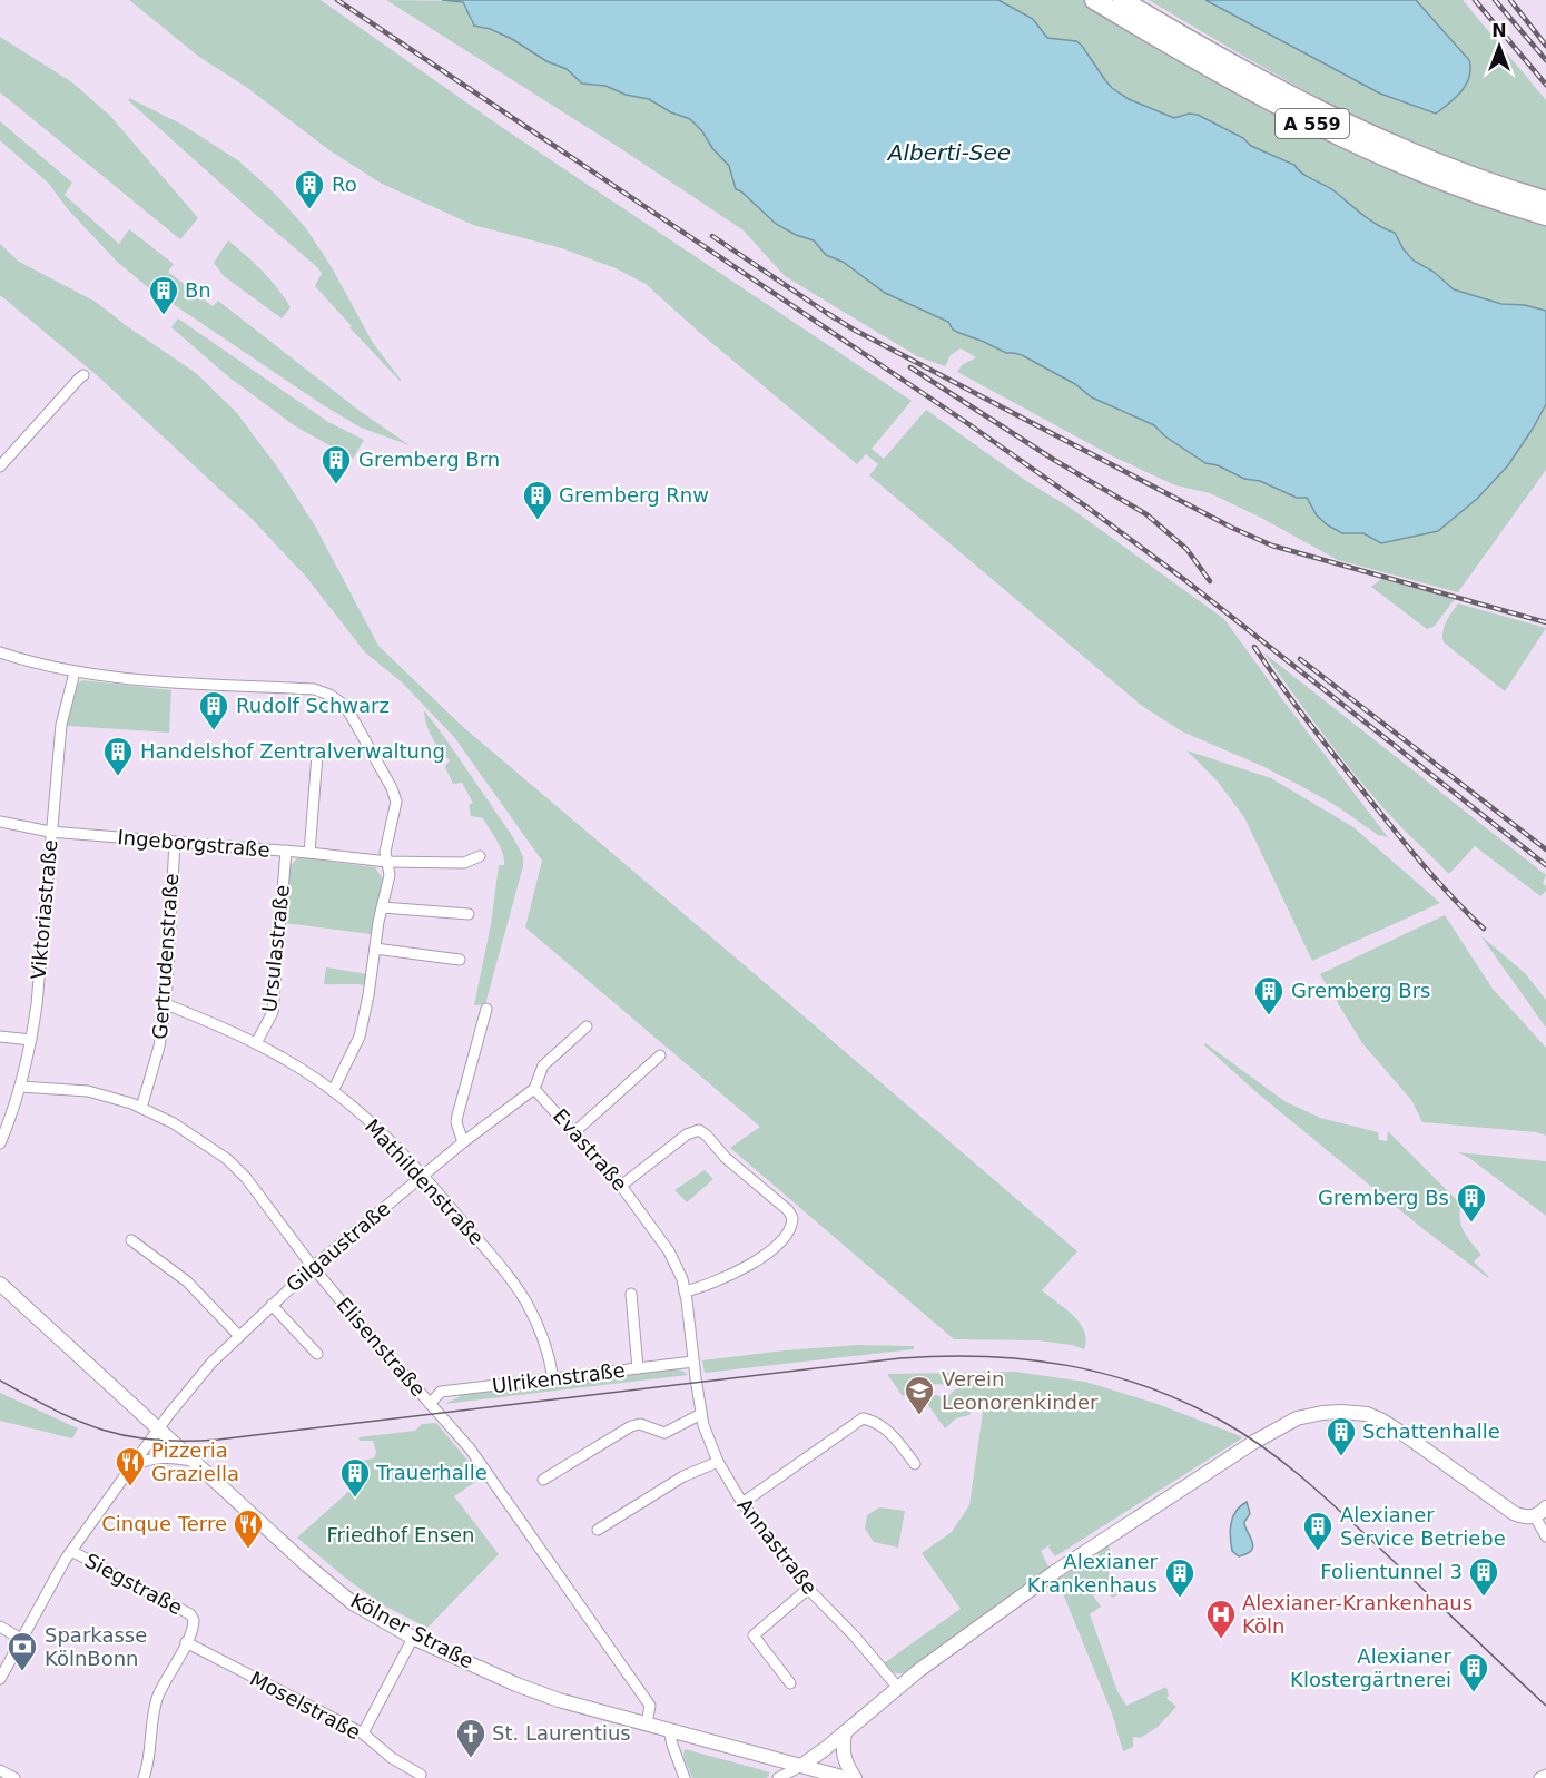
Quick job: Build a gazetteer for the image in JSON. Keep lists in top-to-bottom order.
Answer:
{
  "streets": {
    "highway": ["A 559"],
    "main road": ["Kölner Straße"],
    "street": [
      "Ingeborgstraße",
      "Viktoriastraße",
      "Ursulastraße",
      "Gertrudenstraße",
      "Evastraße",
      "Mathildenstraße",
      "Gilgaustraße",
      "Elisenstraße",
      "Ulrikenstraße",
      "Annastraße",
      "Siegstraße",
      "Moselstraße"
    ]
  },
  "crossings": [
    ["Ingeborgstraße", "Viktoriastraße"],
    ["Ingeborgstraße", "Ursulastraße"],
    ["Ingeborgstraße", "Gertrudenstraße"],
    ["Viktoriastraße", "Elisenstraße"],
    ["Ursulastraße", "Mathildenstraße"],
    ["Gertrudenstraße", "Mathildenstraße"],
    ["Gertrudenstraße", "Elisenstraße"],
    ["Evastraße", "Ulrikenstraße"],
    ["Evastraße", "Annastraße"],
    ["Mathildenstraße", "Gilgaustraße"],
    ["Mathildenstraße", "Ulrikenstraße"],
    ["Gilgaustraße", "Elisenstraße"],
    ["Gilgaustraße", "Siegstraße"],
    ["Gilgaustraße", "Kölner Straße"],
    ["Elisenstraße", "Ulrikenstraße"],
    ["Elisenstraße", "Kölner Straße"],
    ["Siegstraße", "Moselstraße"]
  ],
  "water": ["Alberti-See"],
  "parks": ["Friedhof Ensen"],
  "places": {
    "building": [
      "Ro",
      "Bn",
      "Gremberg Brn",
      "Gremberg Rnw",
      "Rudolf Schwarz",
      "Handelshof Zentralverwaltung",
      "Gremberg Brs",
      "Gremberg Bs",
      "Schattenhalle",
      "Trauerhalle",
      "Alexianer Service Betriebe",
      "Folientunnel 3",
      "Alexianer Krankenhaus",
      "Alexianer Klostergärtnerei"
    ],
    "school or university": ["Verein Leonorenkinder"],
    "restaurant": ["Pizzeria Graziella", "Cinque Terre"],
    "hospital": ["Alexianer-Krankenhaus Köln"],
    "bank": ["Sparkasse KölnBonn"],
    "church": ["St. Laurentius"]
  },
  "north": "top"
}
